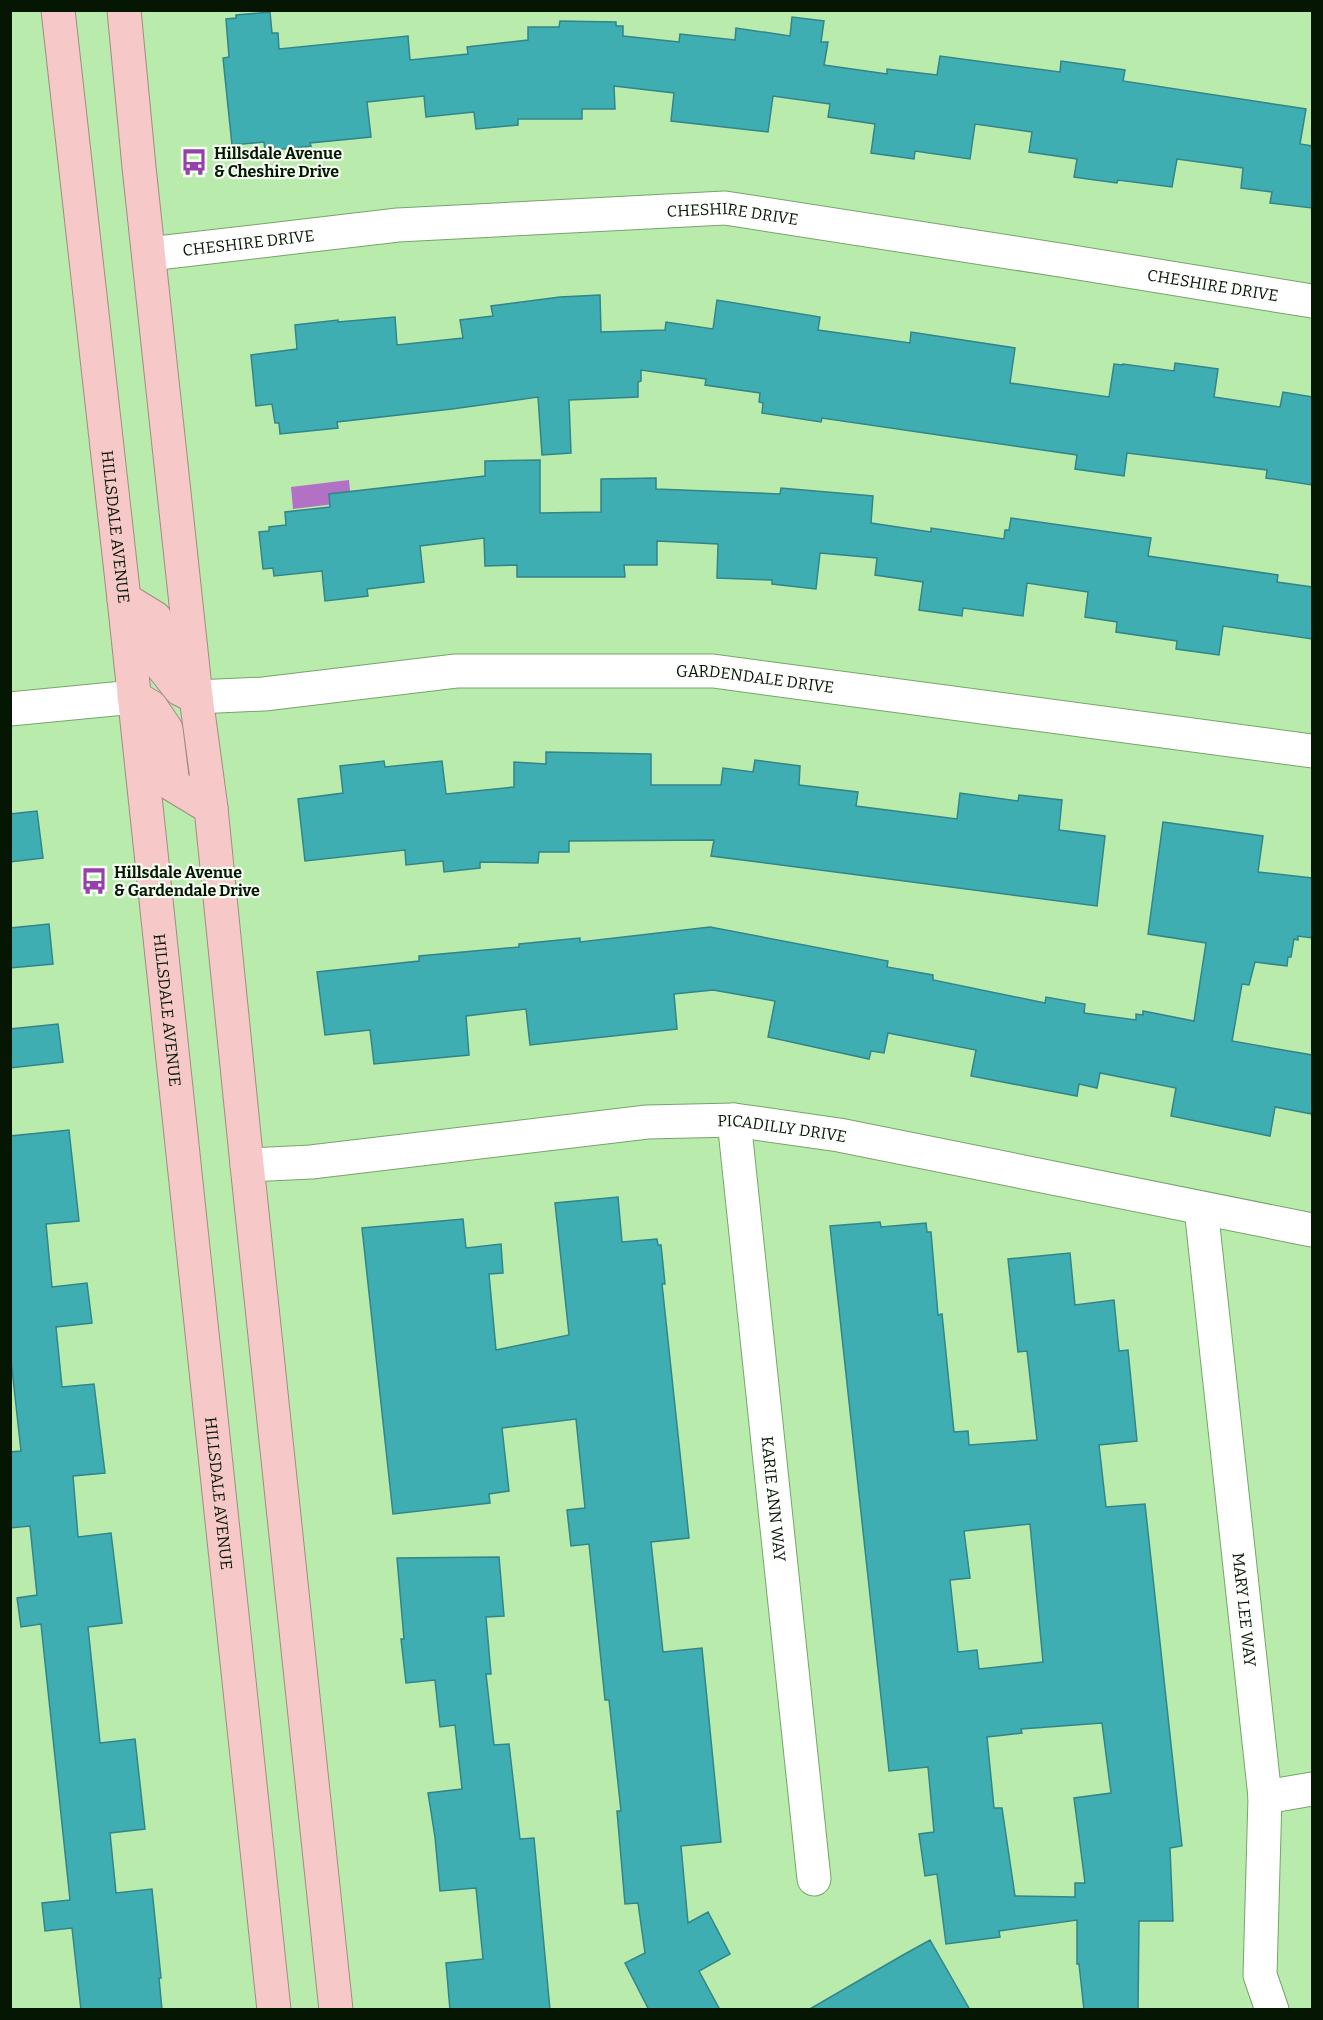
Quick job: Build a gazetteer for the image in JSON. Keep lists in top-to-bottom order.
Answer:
{
  "streets": {
    "highway": ["HILLSDALE AVENUE"],
    "street": [
      "CHESHIRE DRIVE",
      "GARDENDALE DRIVE",
      "PICADILLY DRIVE",
      "KARIE ANN WAY",
      "MARY LEE WAY"
    ]
  },
  "crossings": [
    ["PICADILLY DRIVE", "KARIE ANN WAY"],
    ["PICADILLY DRIVE", "MARY LEE WAY"]
  ],
  "places": {
    "bus stop": ["Hillsdale Avenue & Cheshire Drive", "Hillsdale Avenue & Gardendale Drive"]
  }
}
